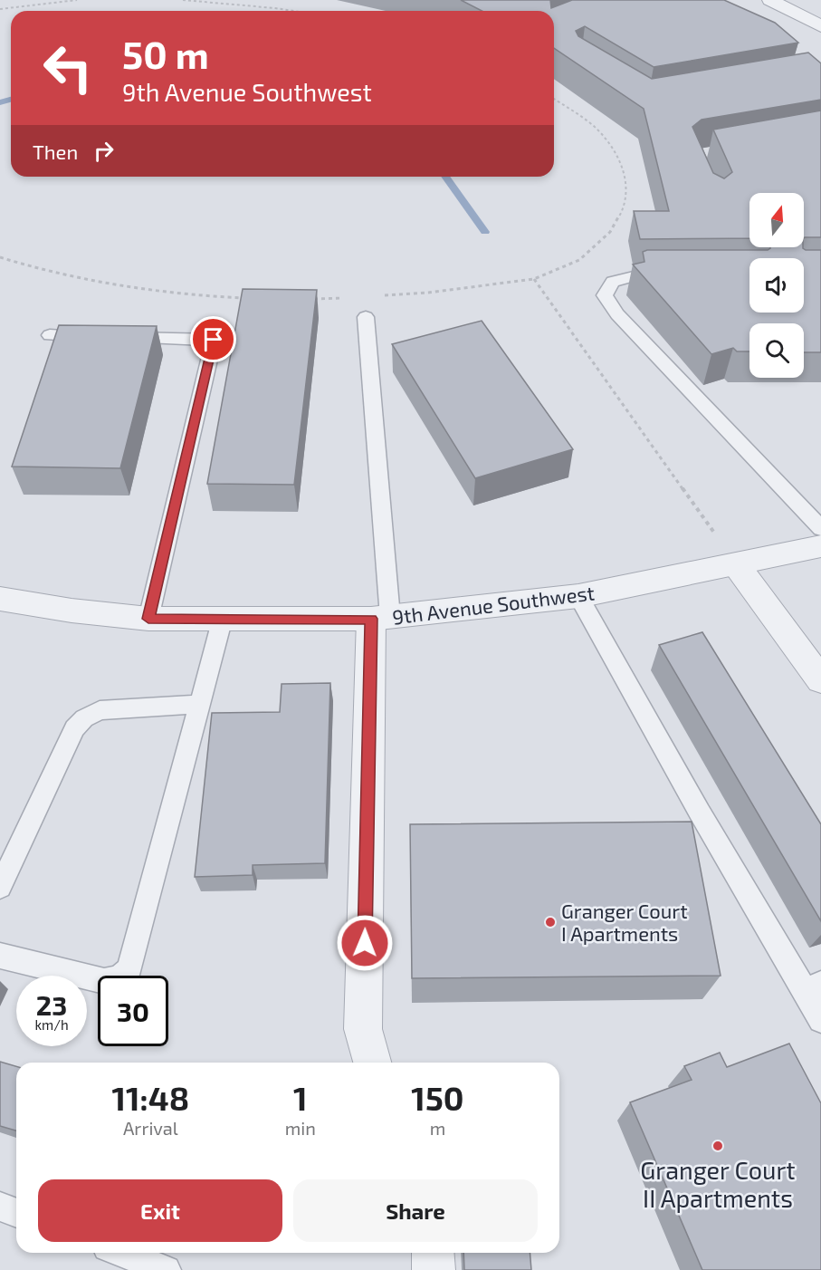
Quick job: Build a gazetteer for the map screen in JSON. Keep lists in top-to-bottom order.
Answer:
{
  "streets": {
    "street": ["9th Avenue Southwest"]
  },
  "places": ["Granger Court I Apartments", "Granger Court II Apartments"],
  "north": "top",
  "page": {
    "turn": ["50 m", "9th Avenue Southwest"],
    "then": "Then",
    "speed": "23 km/h",
    "limit": "30",
    "eta": [
      "11:48",
      "Arrival",
      "1",
      "min",
      "150",
      "m"
    ],
    "buttons": ["Exit", "Share"]
  }
}
